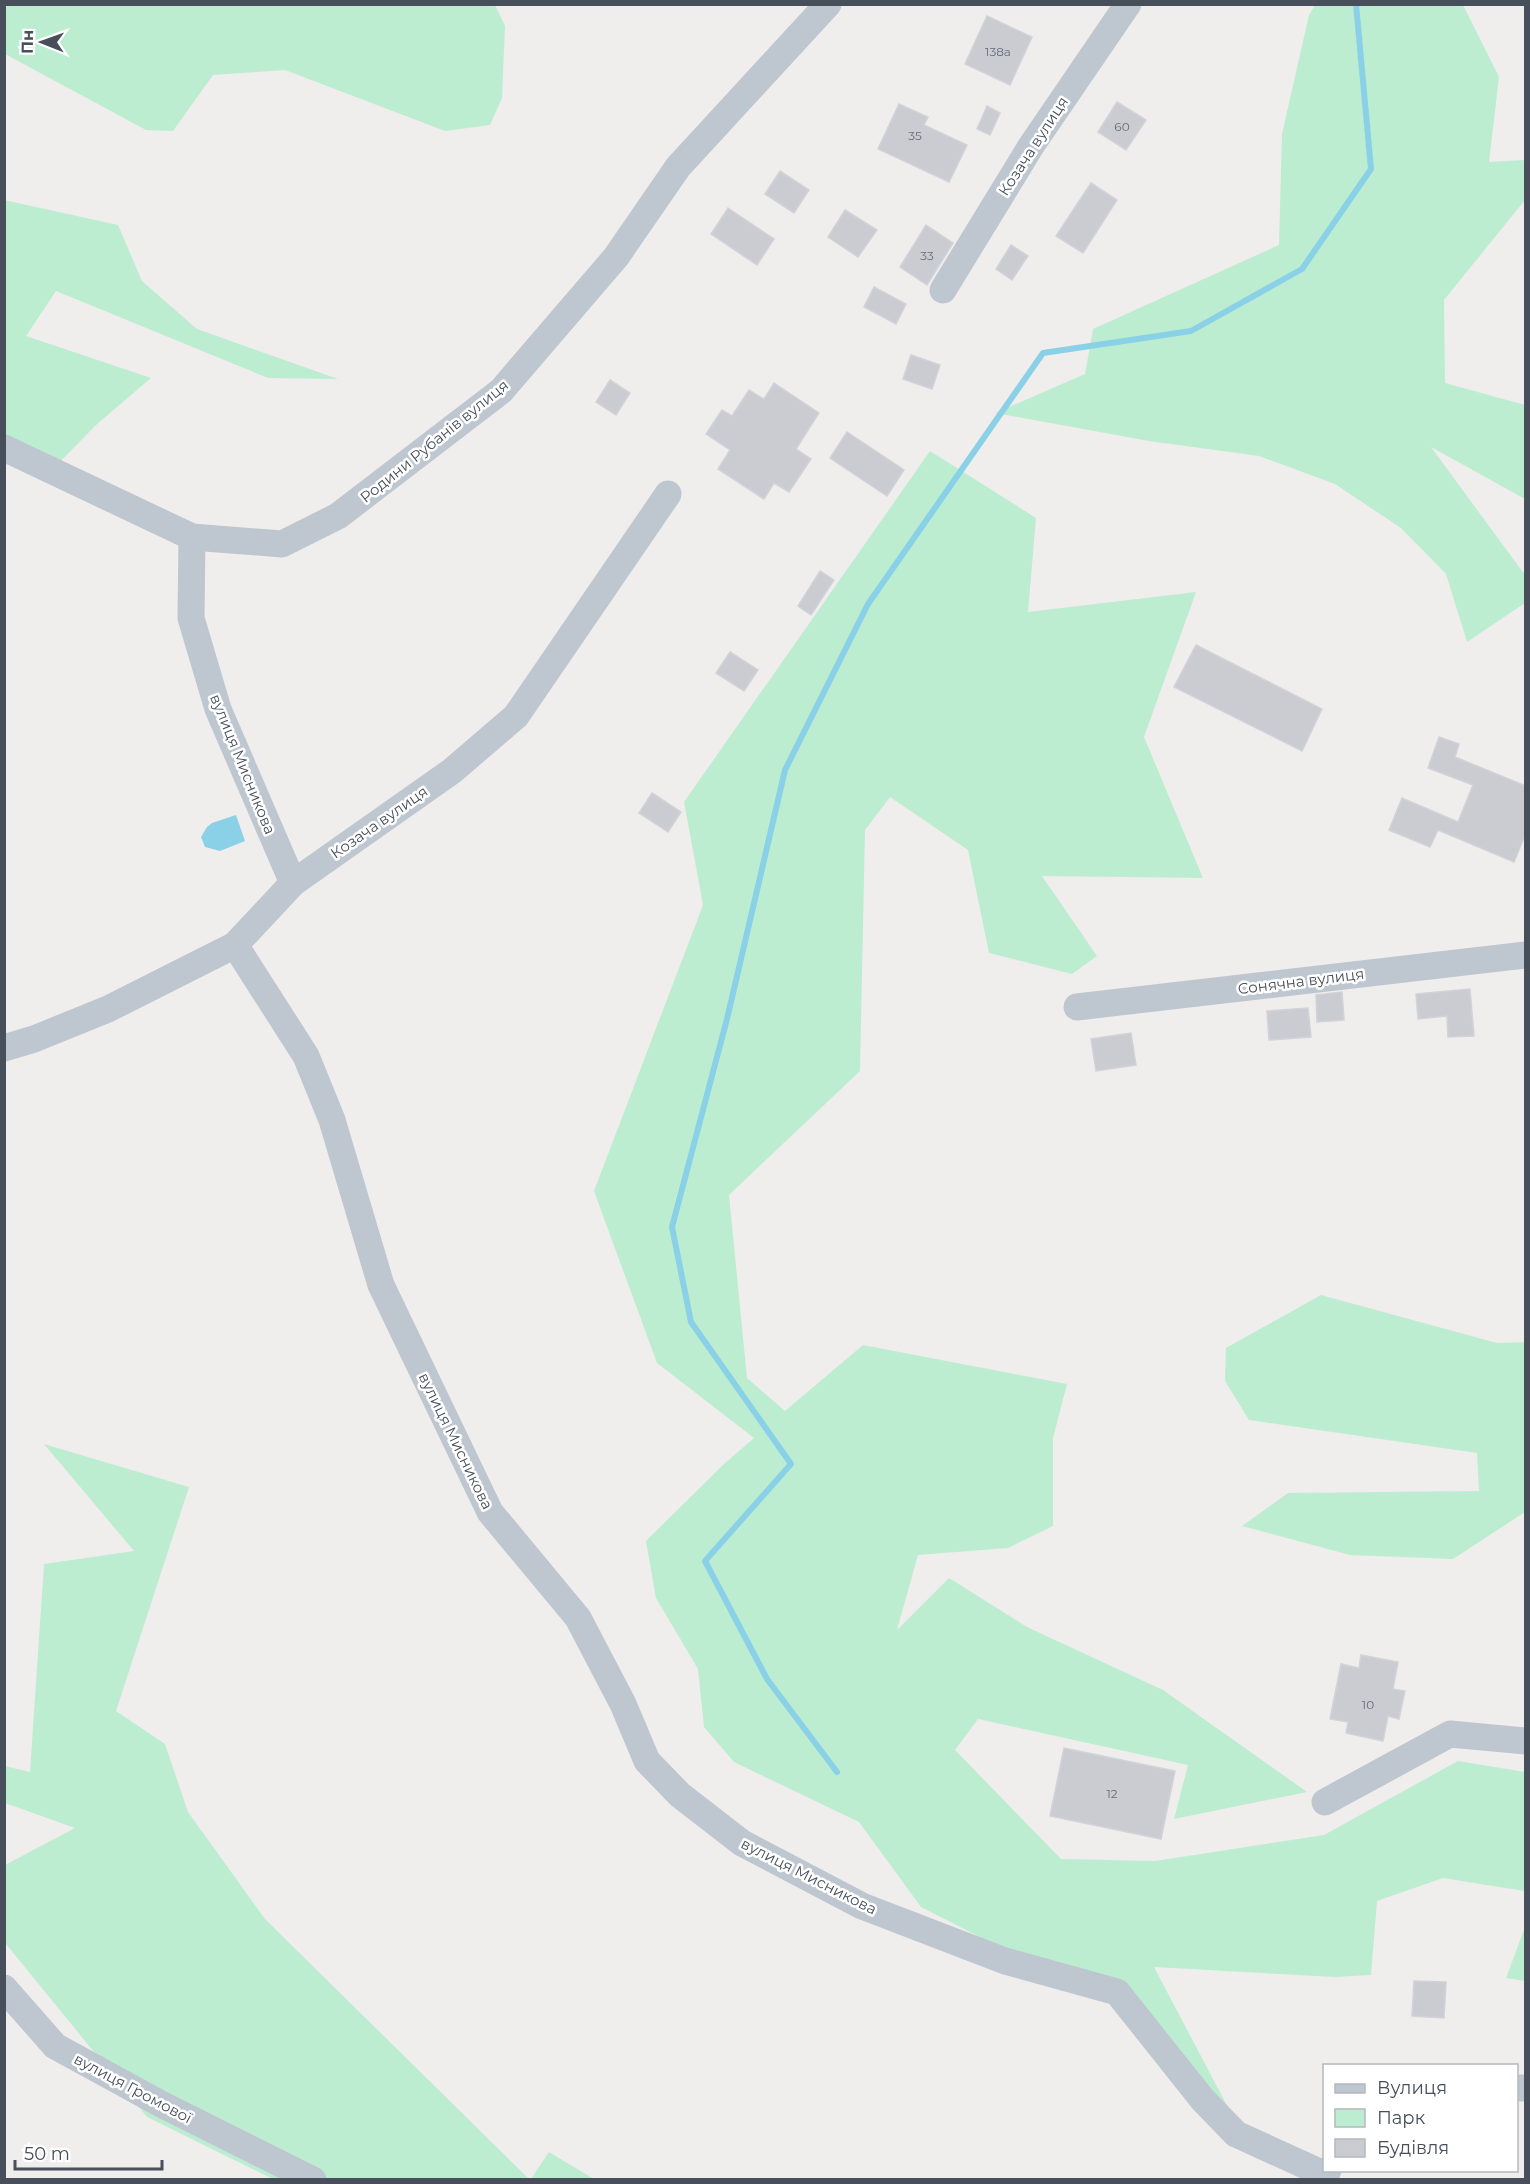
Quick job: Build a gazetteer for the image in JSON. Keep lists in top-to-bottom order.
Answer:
{
  "streets": {
    "street": [
      "Козача вулиця",
      "Родини Рубанів вулиця",
      "вулиця Мисникова",
      "Сонячна вулиця",
      "вулиця Громової"
    ]
  },
  "crossings": [
    ["Козача вулиця", "вулиця Мисникова"],
    ["Родини Рубанів вулиця", "вулиця Мисникова"]
  ],
  "house_numbers": [
    "138а",
    "60",
    "35",
    "33",
    "10",
    "12"
  ],
  "legend": ["Вулиця", "Парк", "Будівля"],
  "scale_bar": "50 m",
  "north": "left"
}
